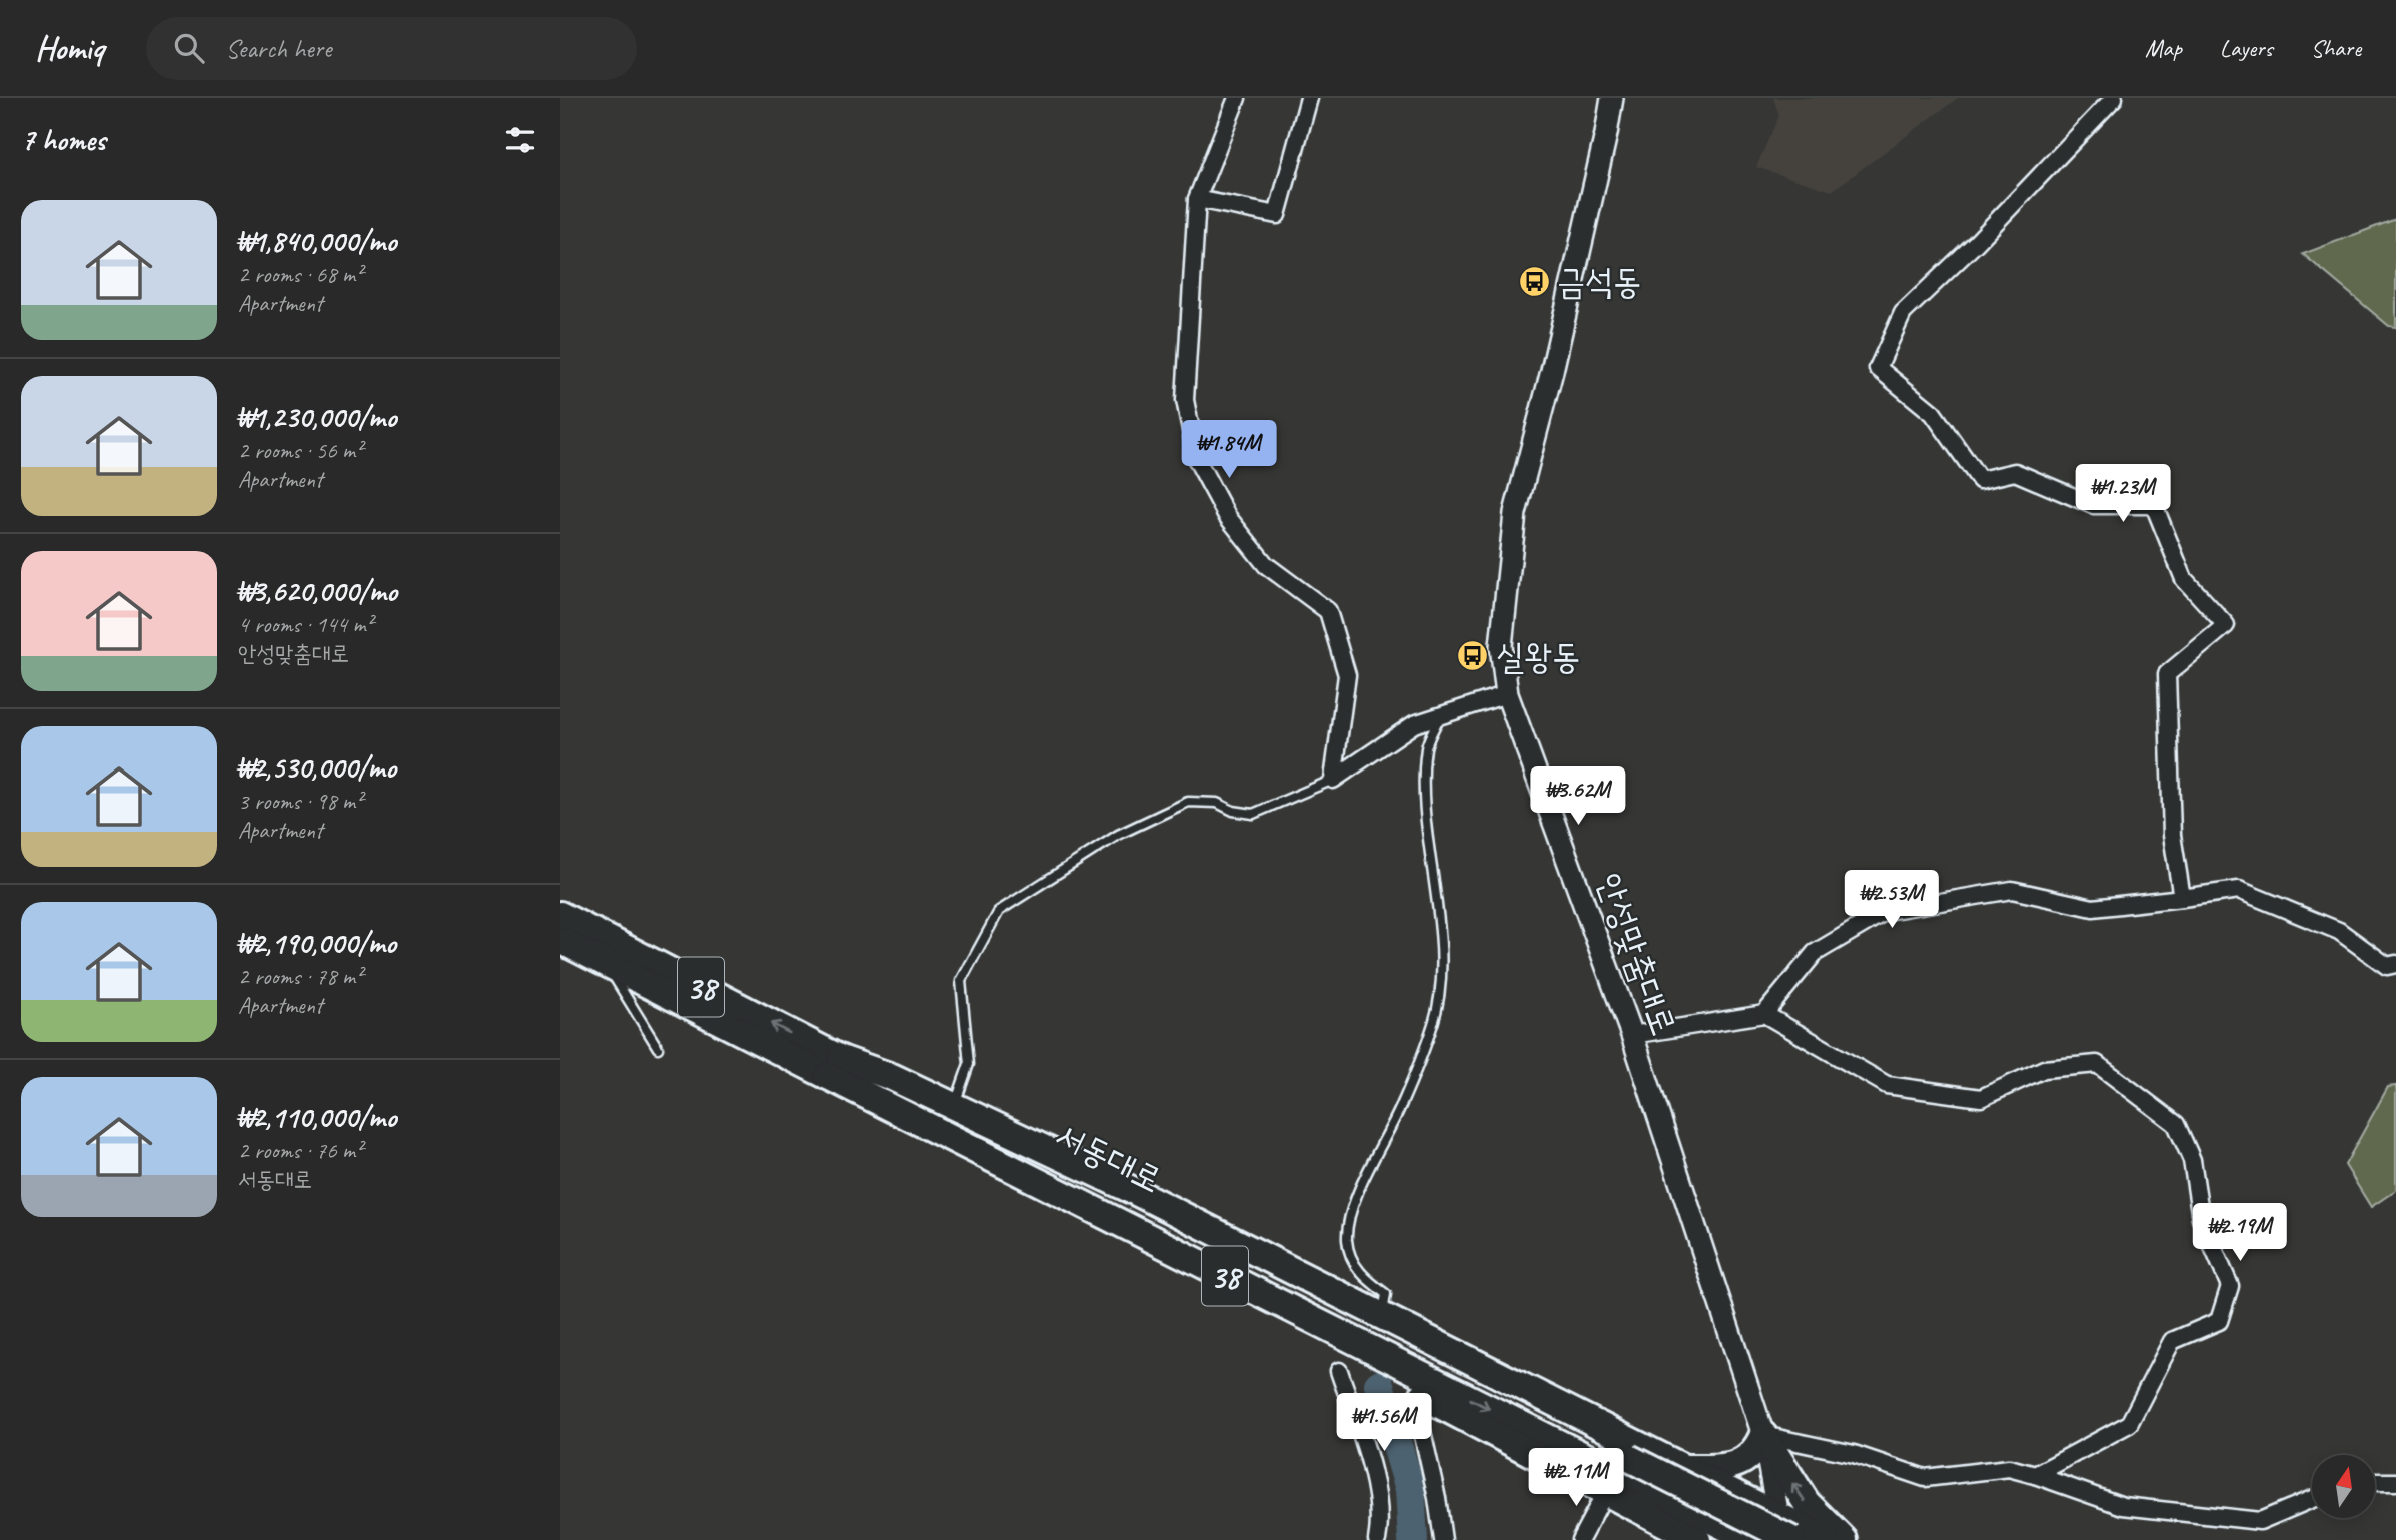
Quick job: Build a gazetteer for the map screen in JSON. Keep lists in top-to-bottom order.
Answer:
{
  "streets": {
    "main road": ["38", "서동대로"],
    "street": ["안성맞춤대로"]
  },
  "crossings": [
    ["38", "서동대로"]
  ],
  "places": {
    "bus stop": ["금석동", "실왕동"]
  },
  "north": "top",
  "page": {
    "header": "Homiq",
    "search": "Search here",
    "nav": ["Map", "Layers", "Share"],
    "heading": "7 homes",
    "list": [
      {
        "name": "₩1,840,000/mo",
        "note": "2 rooms · 68 m² · Apartment"
      },
      {
        "name": "₩1,230,000/mo",
        "note": "2 rooms · 56 m² · Apartment"
      },
      {
        "name": "₩3,620,000/mo",
        "note": "4 rooms · 144 m² · 안성맞춤대로"
      },
      {
        "name": "₩2,530,000/mo",
        "note": "3 rooms · 98 m² · Apartment"
      },
      {
        "name": "₩2,190,000/mo",
        "note": "2 rooms · 78 m² · Apartment"
      },
      {
        "name": "₩2,110,000/mo",
        "note": "2 rooms · 76 m² · 서동대로"
      }
    ],
    "price": [
      "₩1.84M",
      "₩1.23M",
      "₩3.62M",
      "₩2.53M",
      "₩2.19M",
      "₩1.56M",
      "₩2.11M"
    ]
  }
}
